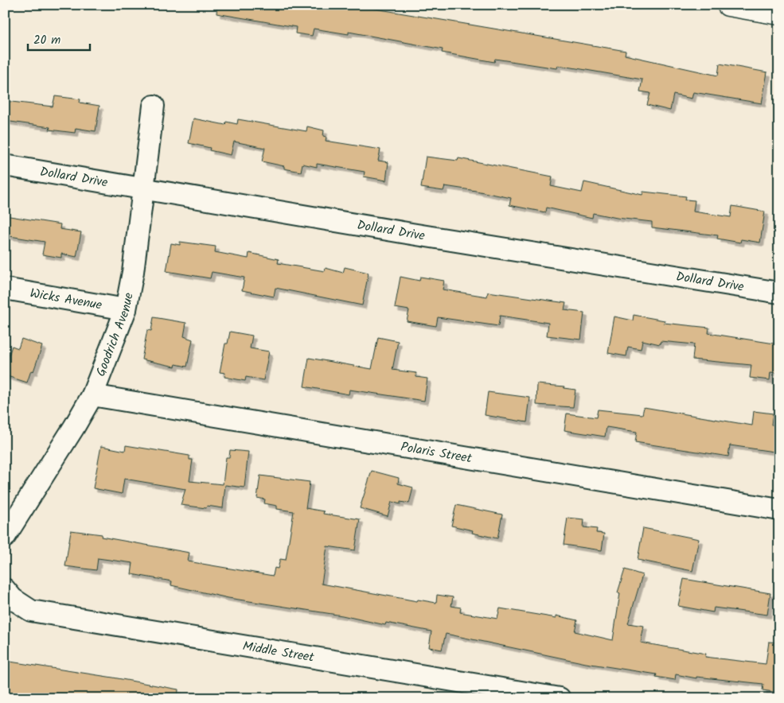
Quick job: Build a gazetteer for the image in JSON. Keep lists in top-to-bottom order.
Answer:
{
  "streets": {
    "street": [
      "Dollard Drive",
      "Wicks Avenue",
      "Goodrich Avenue",
      "Polaris Street",
      "Middle Street"
    ]
  },
  "crossings": [
    ["Dollard Drive", "Goodrich Avenue"],
    ["Wicks Avenue", "Goodrich Avenue"],
    ["Goodrich Avenue", "Polaris Street"]
  ],
  "scale_bar": "20 m"
}
